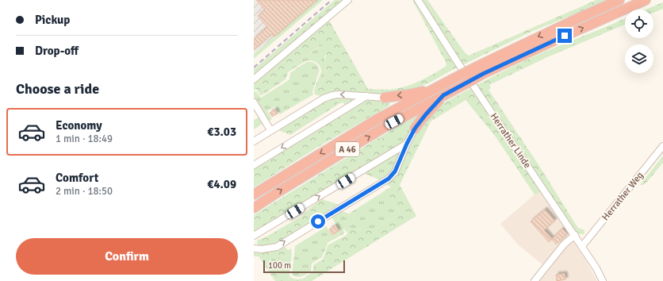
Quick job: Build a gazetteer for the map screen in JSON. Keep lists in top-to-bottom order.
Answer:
{
  "streets": {
    "highway": ["A 46"],
    "street": ["Herrather Linde", "Herrather Weg"]
  },
  "crossings": [
    ["Herrather Linde", "Herrather Weg"]
  ],
  "scale_bar": "100 m",
  "page": {
    "banner": ["Pickup", "Drop-off"],
    "heading": "Choose a ride",
    "list": [
      {
        "name": "Economy",
        "note": "1 min · 18:49",
        "value": "€3.03"
      },
      {
        "name": "Comfort",
        "note": "2 min · 18:50",
        "value": "€4.09"
      }
    ],
    "buttons": "Confirm",
    "scale": "100 m"
  }
}
